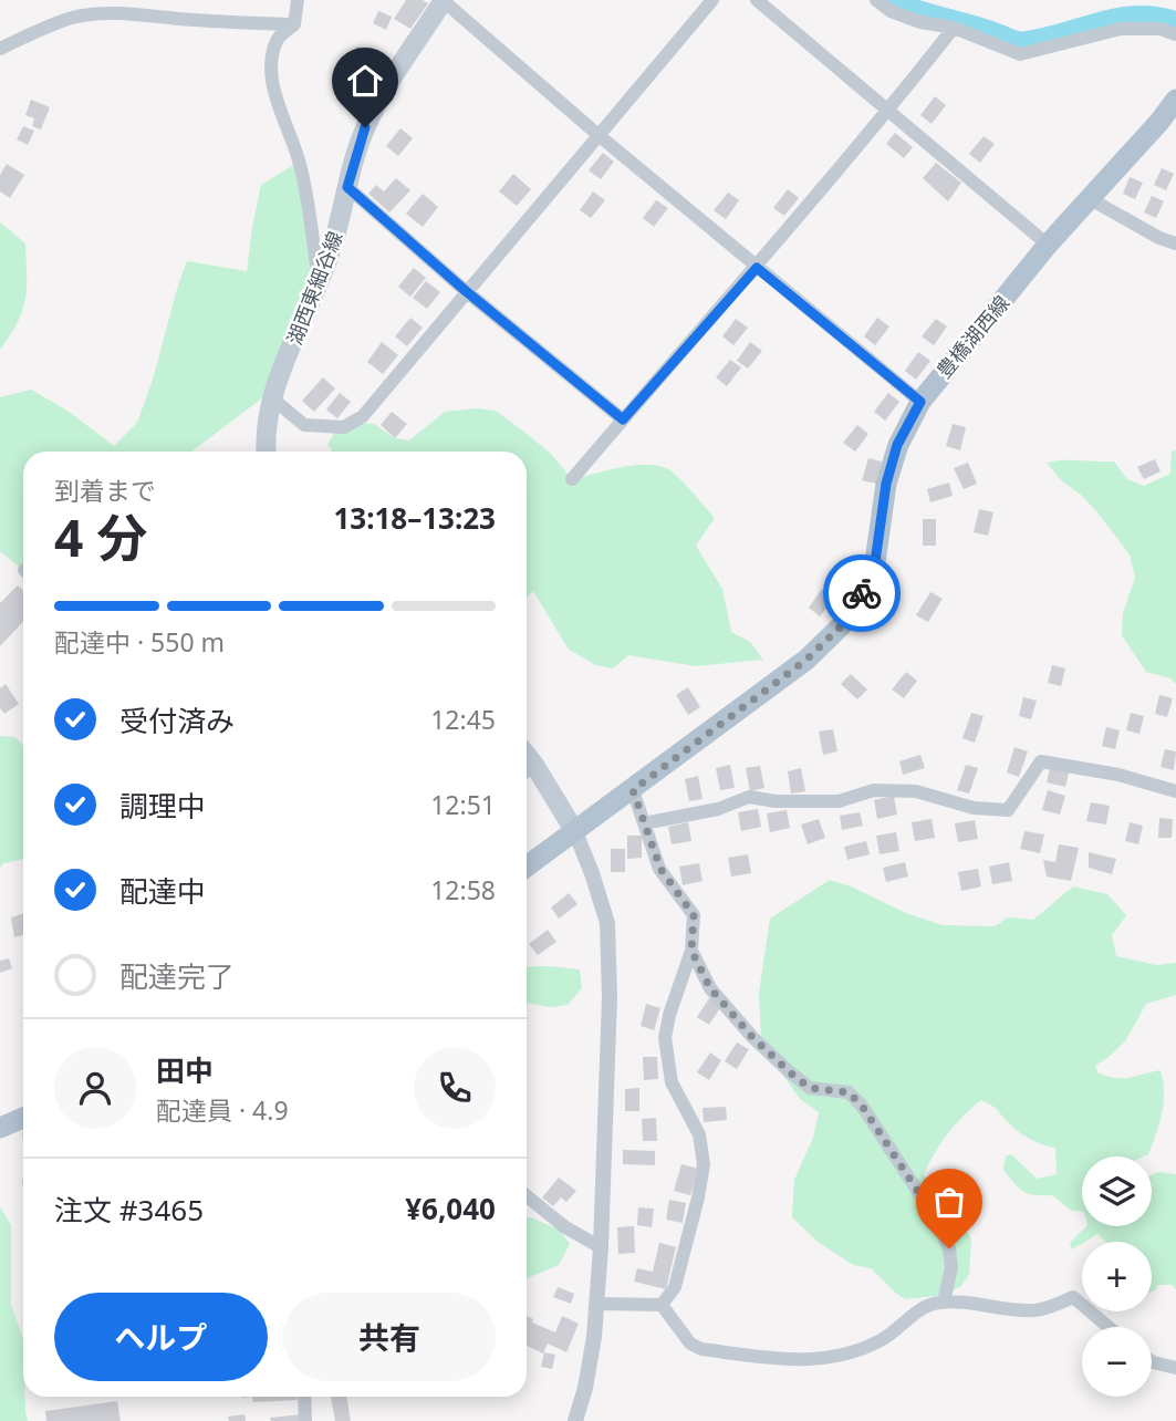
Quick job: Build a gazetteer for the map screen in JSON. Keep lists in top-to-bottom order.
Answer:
{
  "streets": {
    "main road": ["湖西東細谷線", "豊橋湖西線"]
  },
  "page": {
    "heading": ["4 分", "到着まで", "13:18–13:23"],
    "panel": [
      "田中",
      "配達員 · 4.9",
      "注文 #3465",
      "¥6,040"
    ],
    "bar": "配達中 · 550 m",
    "list": [
      ["受付済み", "12:45"],
      ["調理中", "12:51"],
      ["配達中", "12:58"],
      "配達完了"
    ],
    "map_buttons": ["+", "−"],
    "buttons": ["ヘルプ", "共有"]
  }
}
